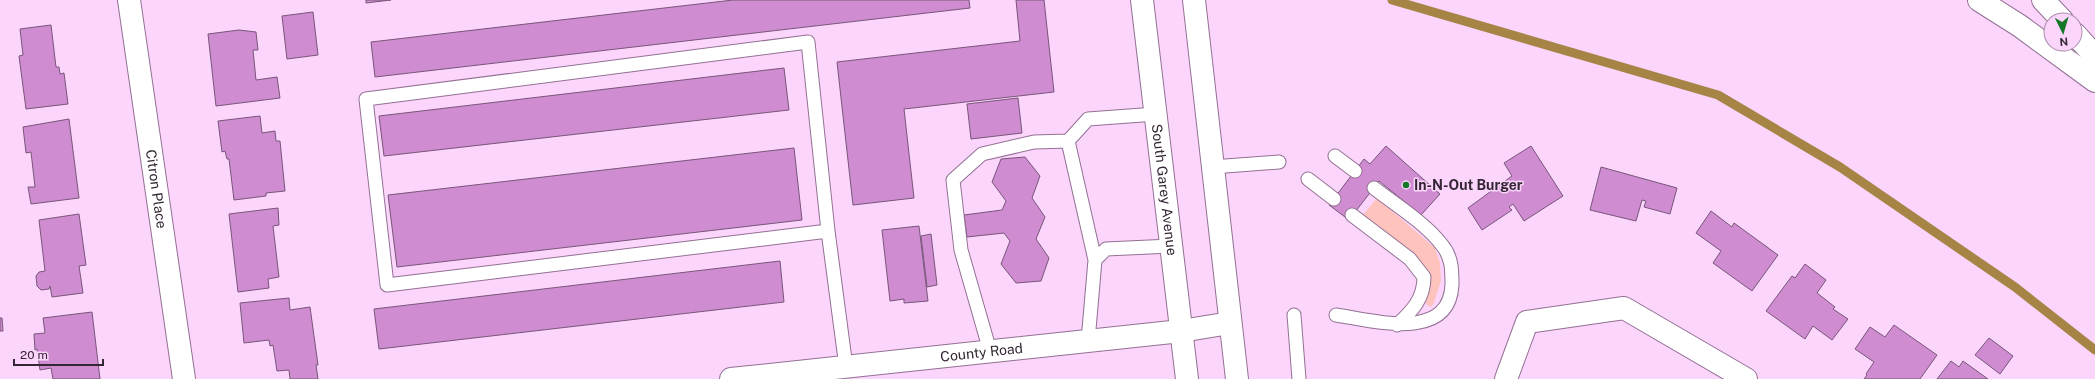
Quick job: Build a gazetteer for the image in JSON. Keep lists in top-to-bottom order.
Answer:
{
  "streets": {
    "main road": ["South Garey Avenue", "Citron Place", "County Road"]
  },
  "crossings": [
    ["South Garey Avenue", "County Road"]
  ],
  "places": ["In-N-Out Burger"],
  "scale_bar": "20 m",
  "north": "bottom"
}
